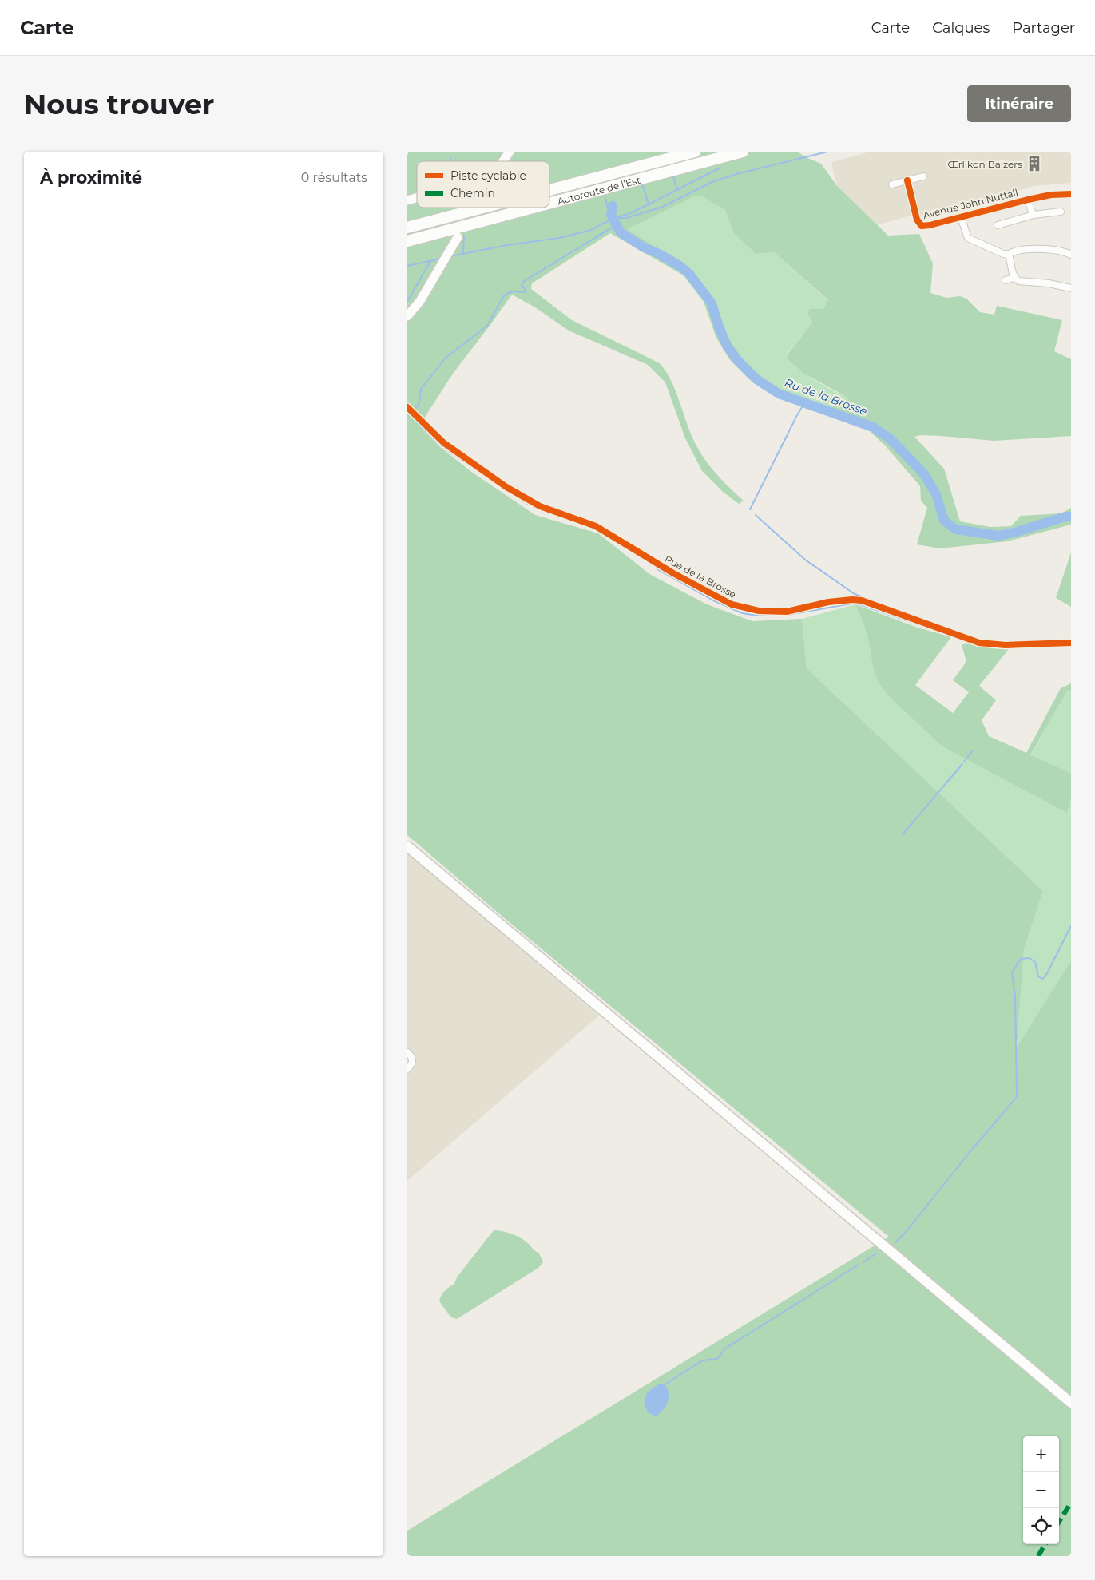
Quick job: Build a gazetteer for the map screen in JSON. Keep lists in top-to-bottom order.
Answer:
{
  "streets": {
    "highway": ["Autoroute de l’Est"],
    "street": ["Avenue John Nuttall", "Rue de la Brosse"]
  },
  "water": ["Ru de la Brosse"],
  "places": {
    "building": ["Œrlikon Balzers"]
  },
  "legend": ["Piste cyclable", "Chemin"],
  "page": {
    "header": "Carte",
    "nav": ["Carte", "Calques", "Partager"],
    "buttons": "Itinéraire",
    "title": "Nous trouver",
    "heading": ["À proximité", "0 résultats"],
    "map_buttons": ["+", "−"]
  }
}
